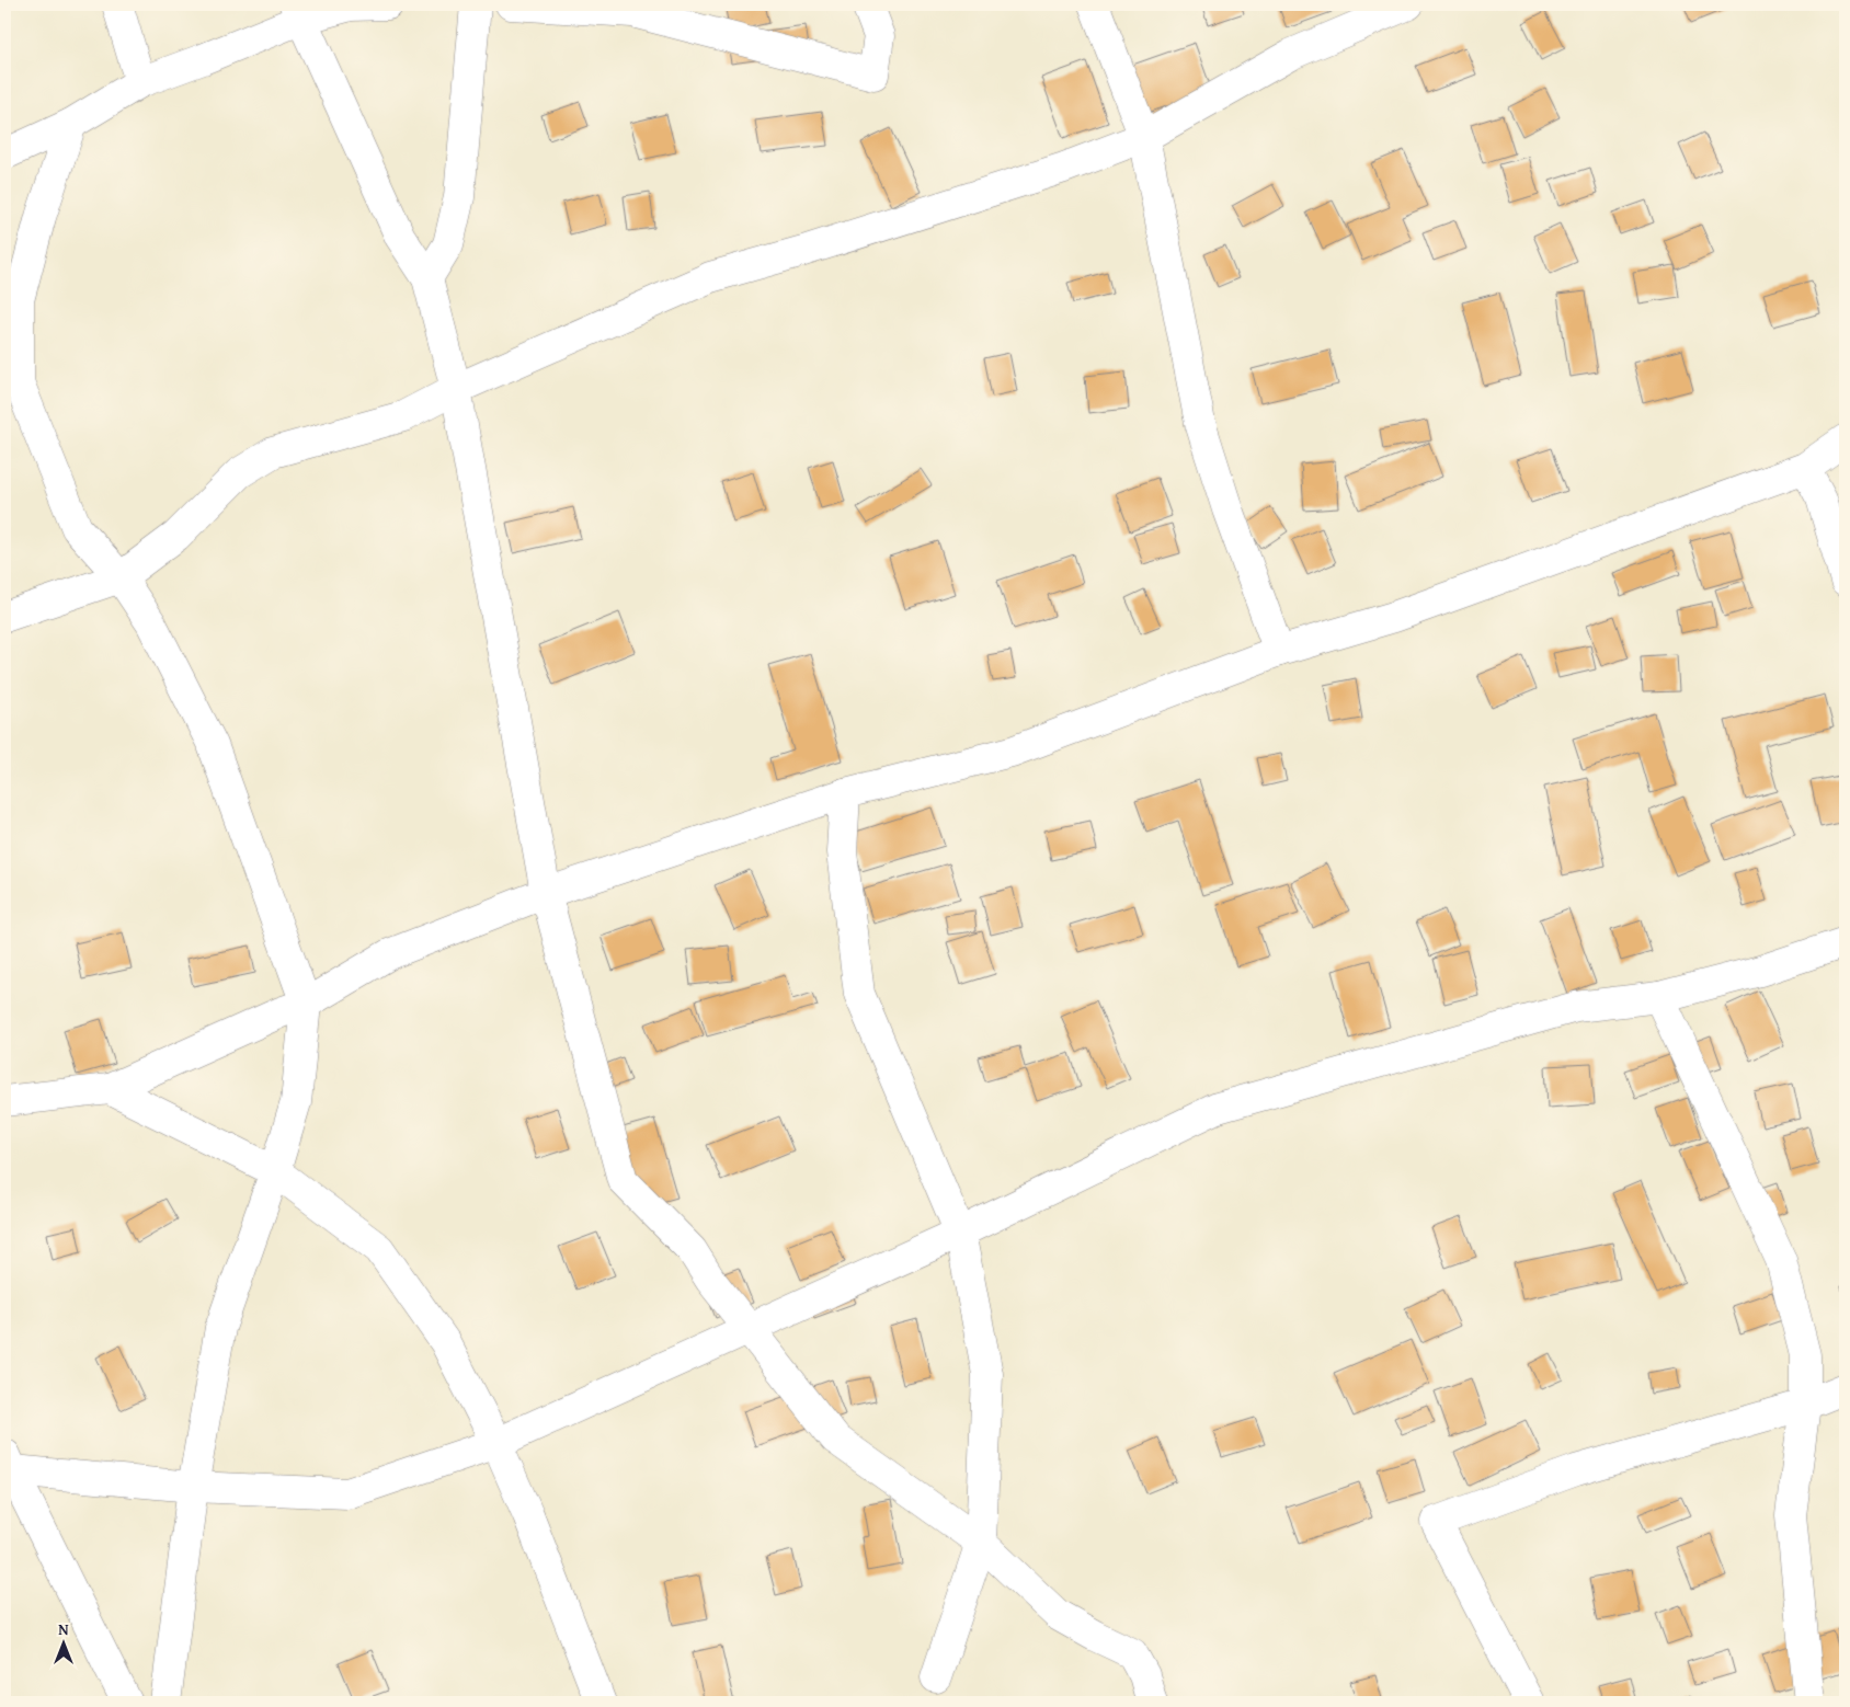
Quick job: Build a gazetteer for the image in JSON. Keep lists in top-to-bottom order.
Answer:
{
  "north": "top"
}
